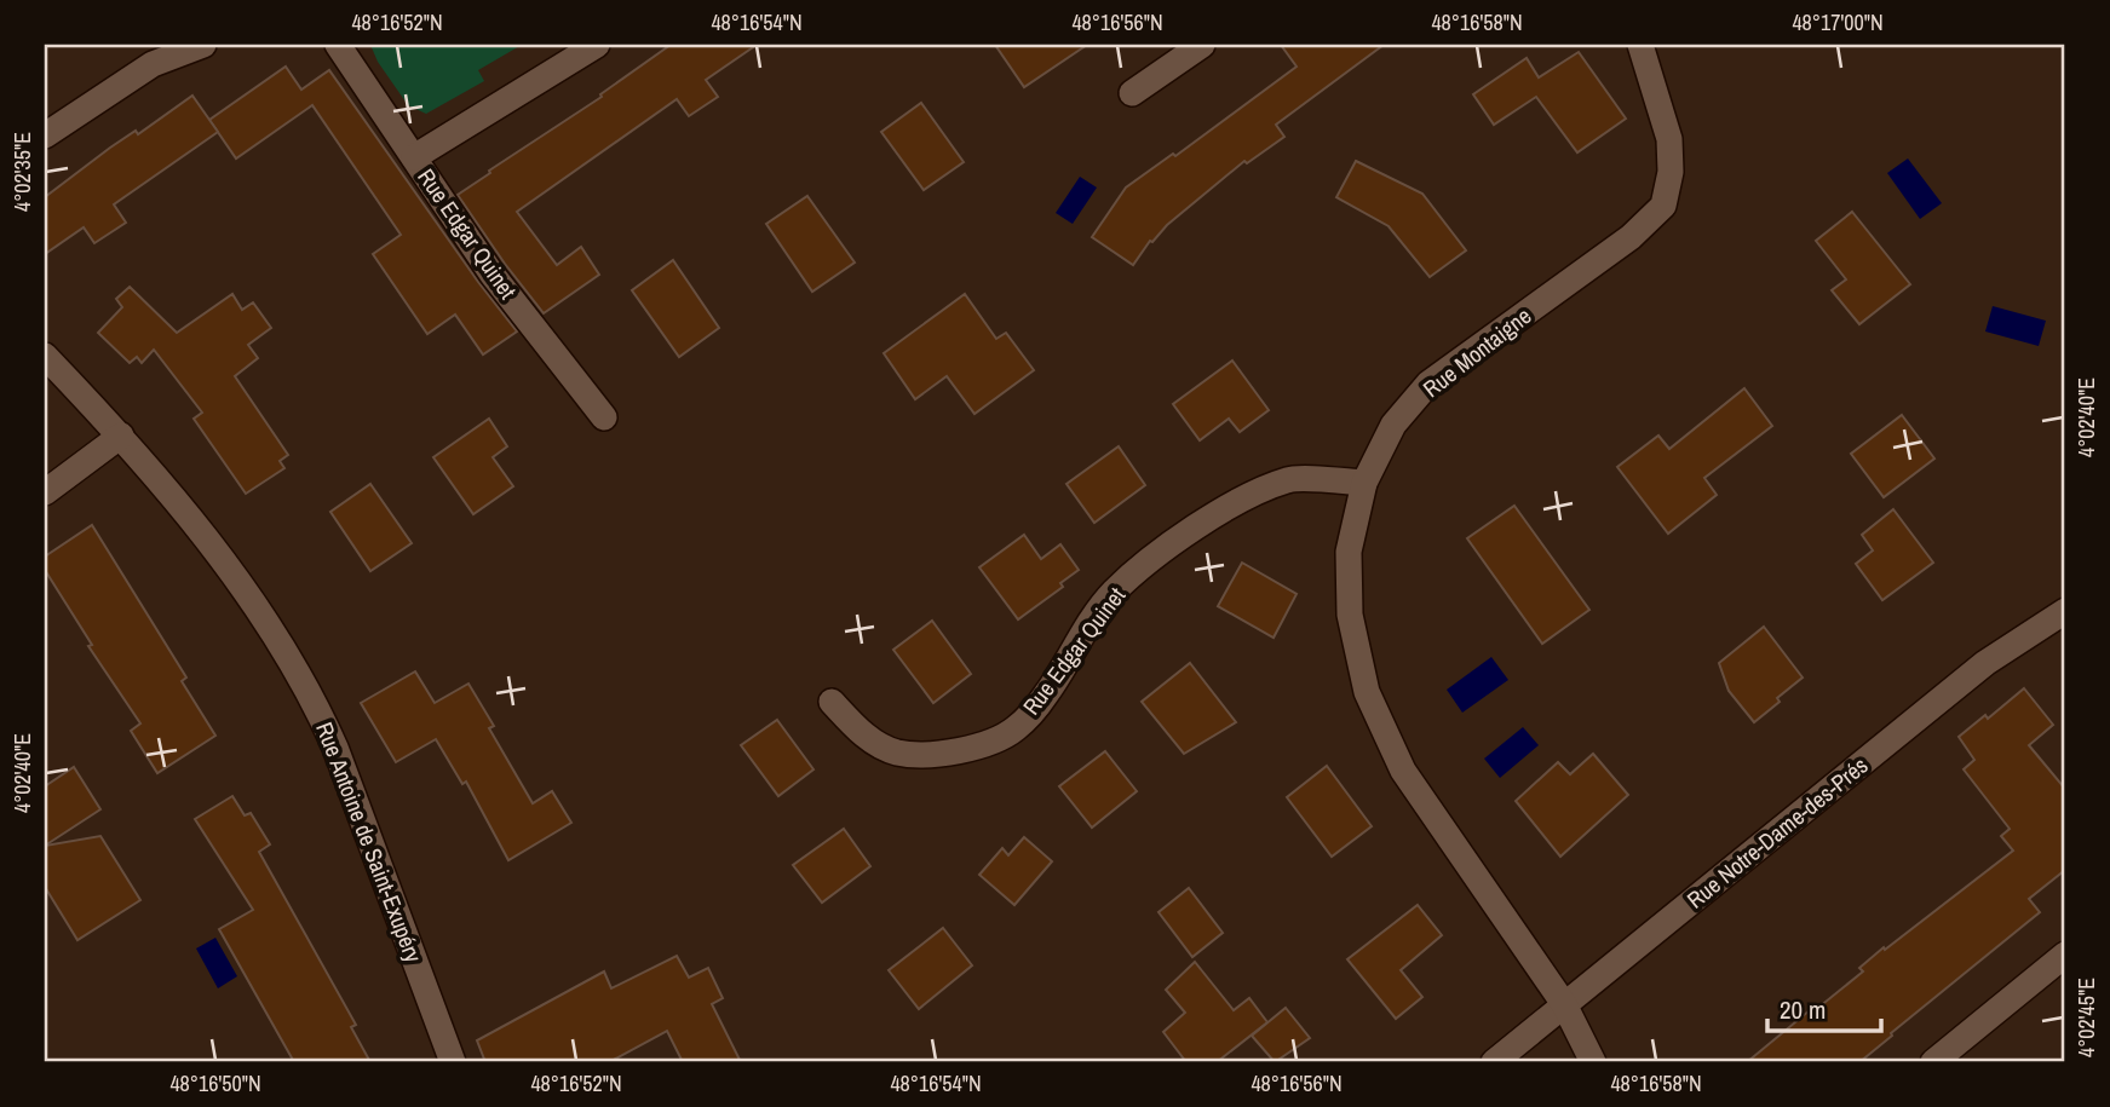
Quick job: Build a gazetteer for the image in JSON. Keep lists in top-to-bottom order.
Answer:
{
  "streets": {
    "street": [
      "Rue Edgar Quinet",
      "Rue Montaigne",
      "Rue Notre-Dame-des-Prés",
      "Rue Antoine de Saint-Exupéry"
    ]
  },
  "crossings": [
    ["Rue Edgar Quinet", "Rue Montaigne"],
    ["Rue Montaigne", "Rue Notre-Dame-des-Prés"]
  ],
  "scale_bar": "20 m",
  "coordinates": [
    "48°16'52\"N",
    "48°16'54\"N",
    "48°16'56\"N",
    "48°16'58\"N",
    "48°17'00\"N",
    "4°02'35\"E",
    "4°02'40\"E",
    "4°02'45\"E",
    "48°16'50\"N"
  ]
}
